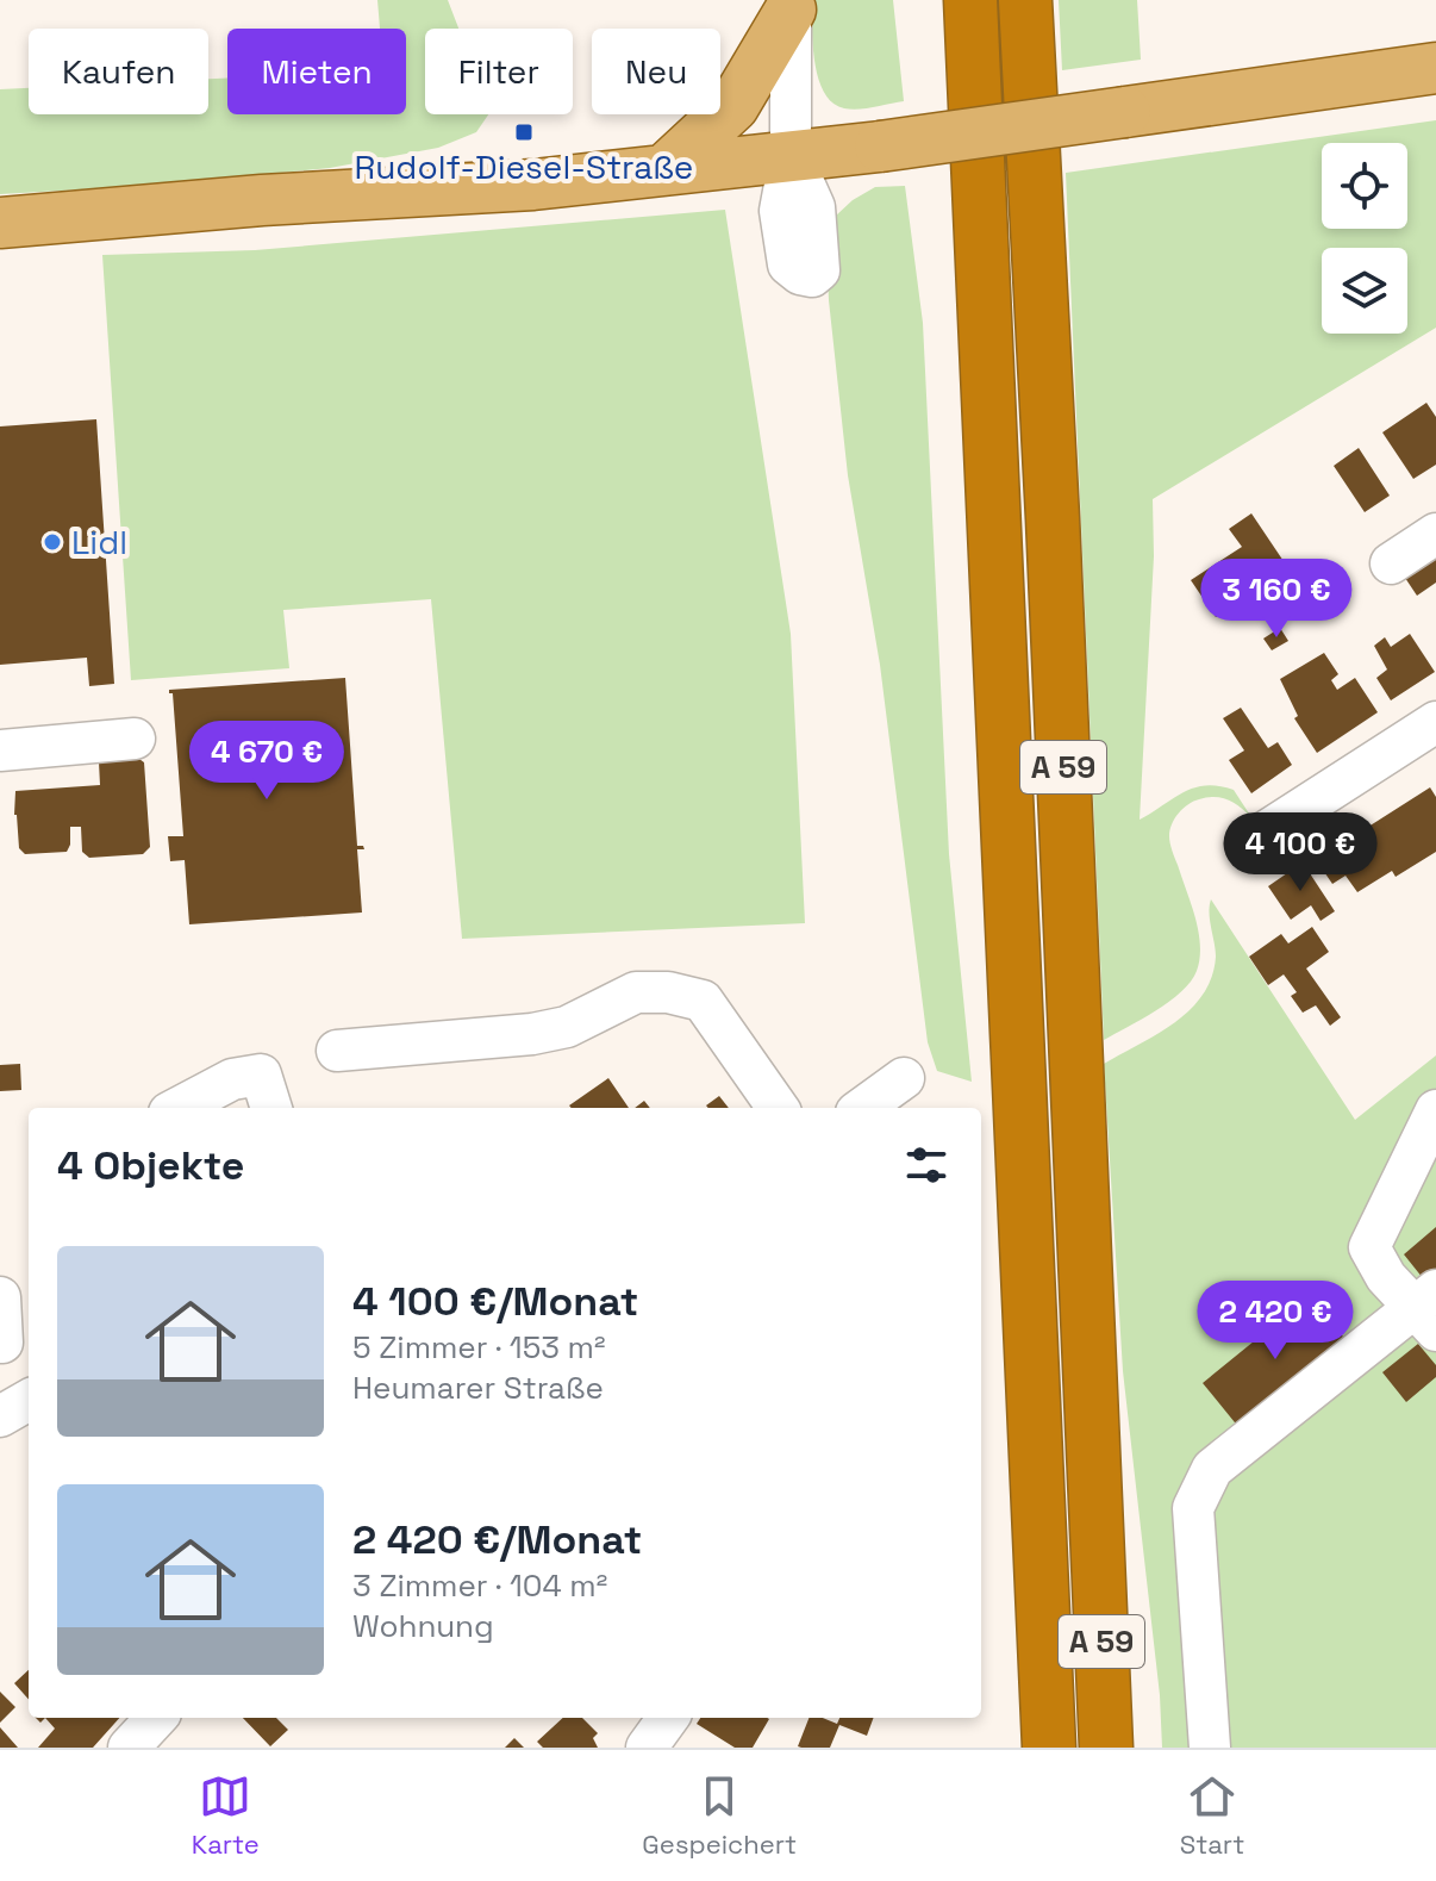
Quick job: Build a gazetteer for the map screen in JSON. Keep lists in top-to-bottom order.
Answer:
{
  "streets": {
    "highway": ["A 59"]
  },
  "places": {
    "transit": ["Rudolf-Diesel-Straße"],
    "other": ["Lidl"]
  },
  "page": {
    "chip": [
      "Kaufen",
      "Mieten",
      "Filter",
      "Neu"
    ],
    "price": [
      "3 160 €",
      "4 670 €",
      "4 100 €",
      "2 420 €"
    ],
    "heading": "4 Objekte",
    "list": [
      {
        "name": "4 100 €/Monat",
        "note": "5 Zimmer · 153 m² · Heumarer Straße"
      },
      {
        "name": "2 420 €/Monat",
        "note": "3 Zimmer · 104 m² · Wohnung"
      }
    ],
    "tabs": ["Karte", "Gespeichert", "Start"]
  }
}
